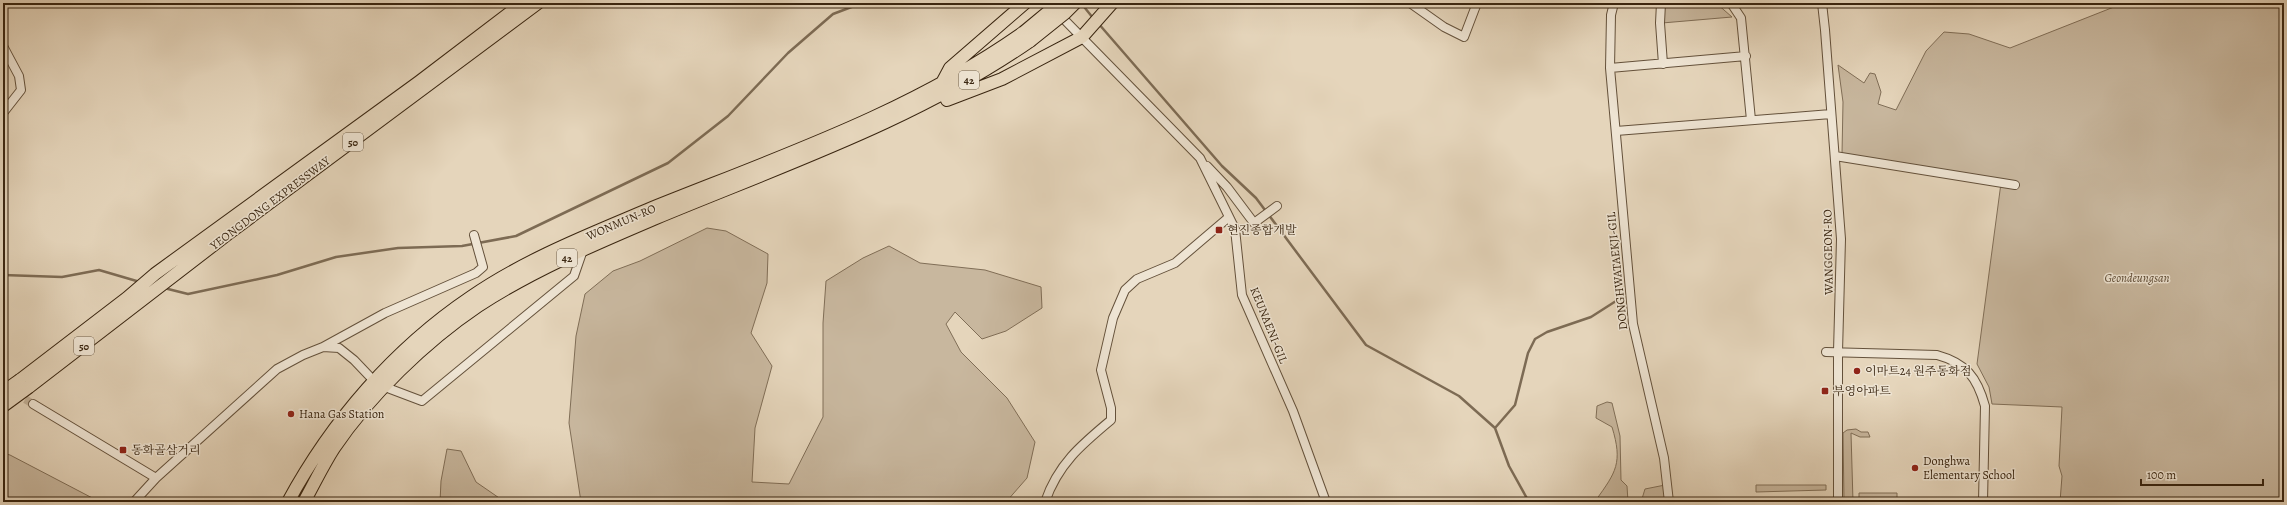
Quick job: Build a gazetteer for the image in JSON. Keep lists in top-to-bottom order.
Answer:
{
  "streets": {
    "highway": [
      "42",
      "50",
      "YEONGDONG EXPRESSWAY",
      "WONMUN-RO"
    ],
    "street": ["WANGGEON-RO", "DONGHWATAEKJI-GIL", "KEUNAENI-GIL"]
  },
  "crossings": [
    ["42", "WONMUN-RO"]
  ],
  "parks": ["Geondeungsan"],
  "places": {
    "transit": ["현진종합개발", "부영아파트", "동화골삼거리"],
    "other": ["이마트24 원주동화점", "Hana Gas Station", "Donghwa Elementary School"]
  },
  "scale_bar": "100 m"
}
